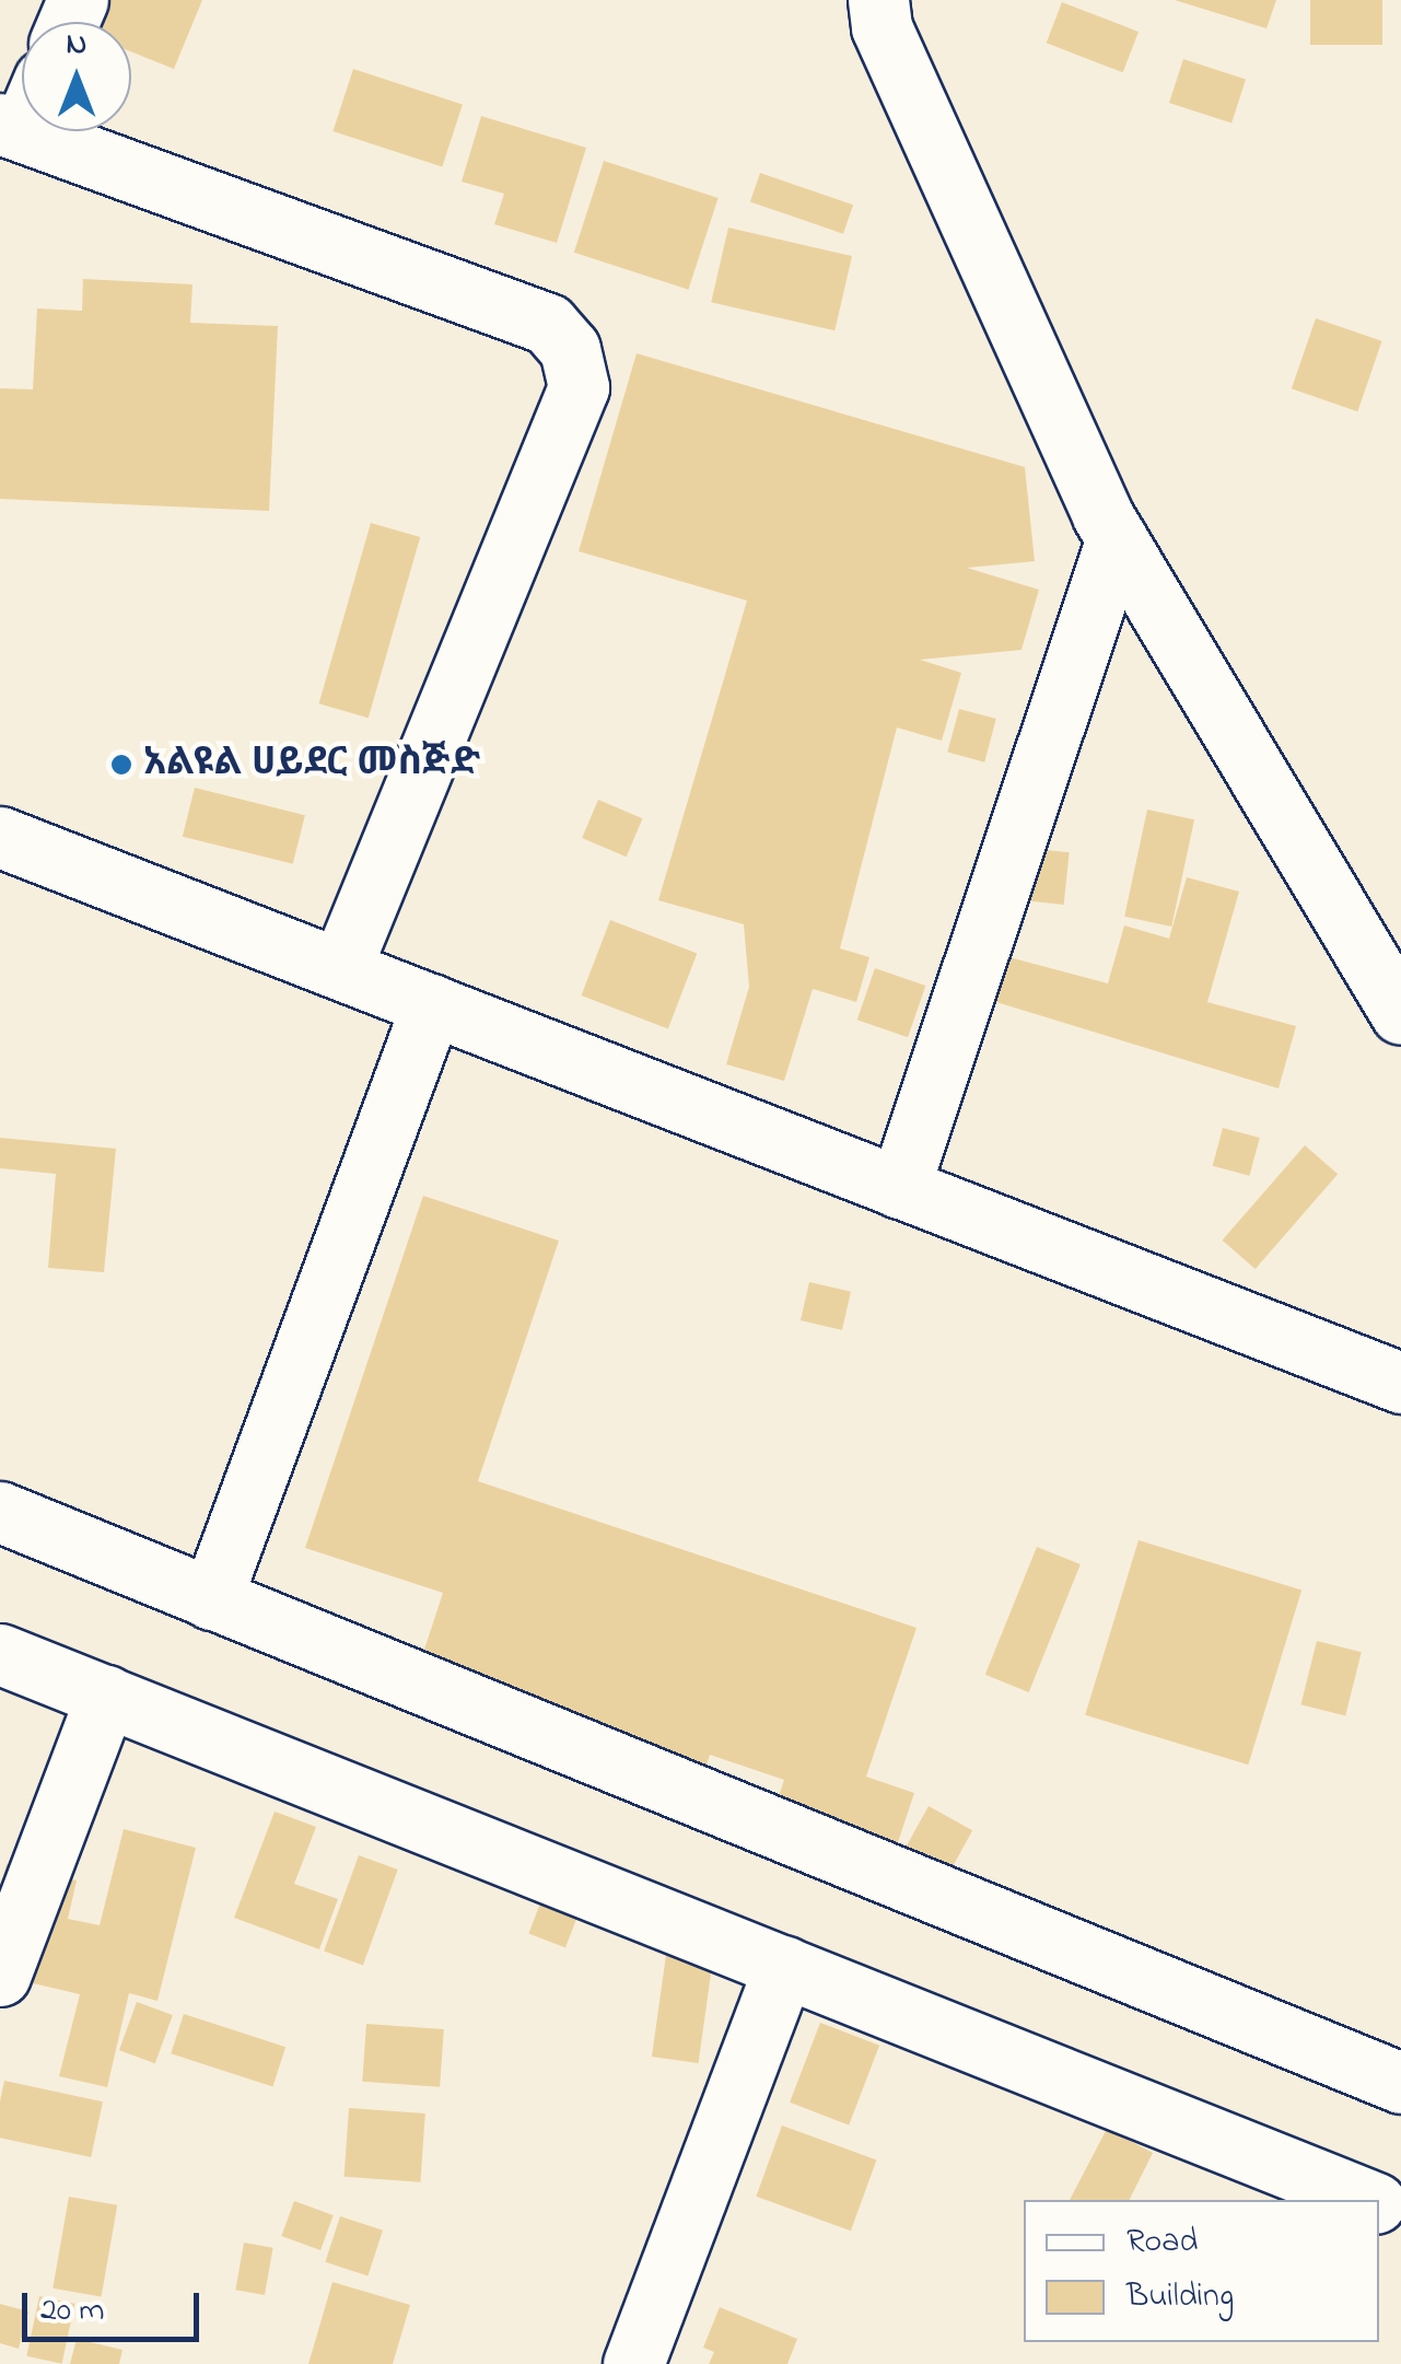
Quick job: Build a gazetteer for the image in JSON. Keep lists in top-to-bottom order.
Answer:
{
  "places": ["አልዩል ሀይደር መስጅድ"],
  "legend": ["Road", "Building"],
  "scale_bar": "20 m",
  "north": "top"
}
